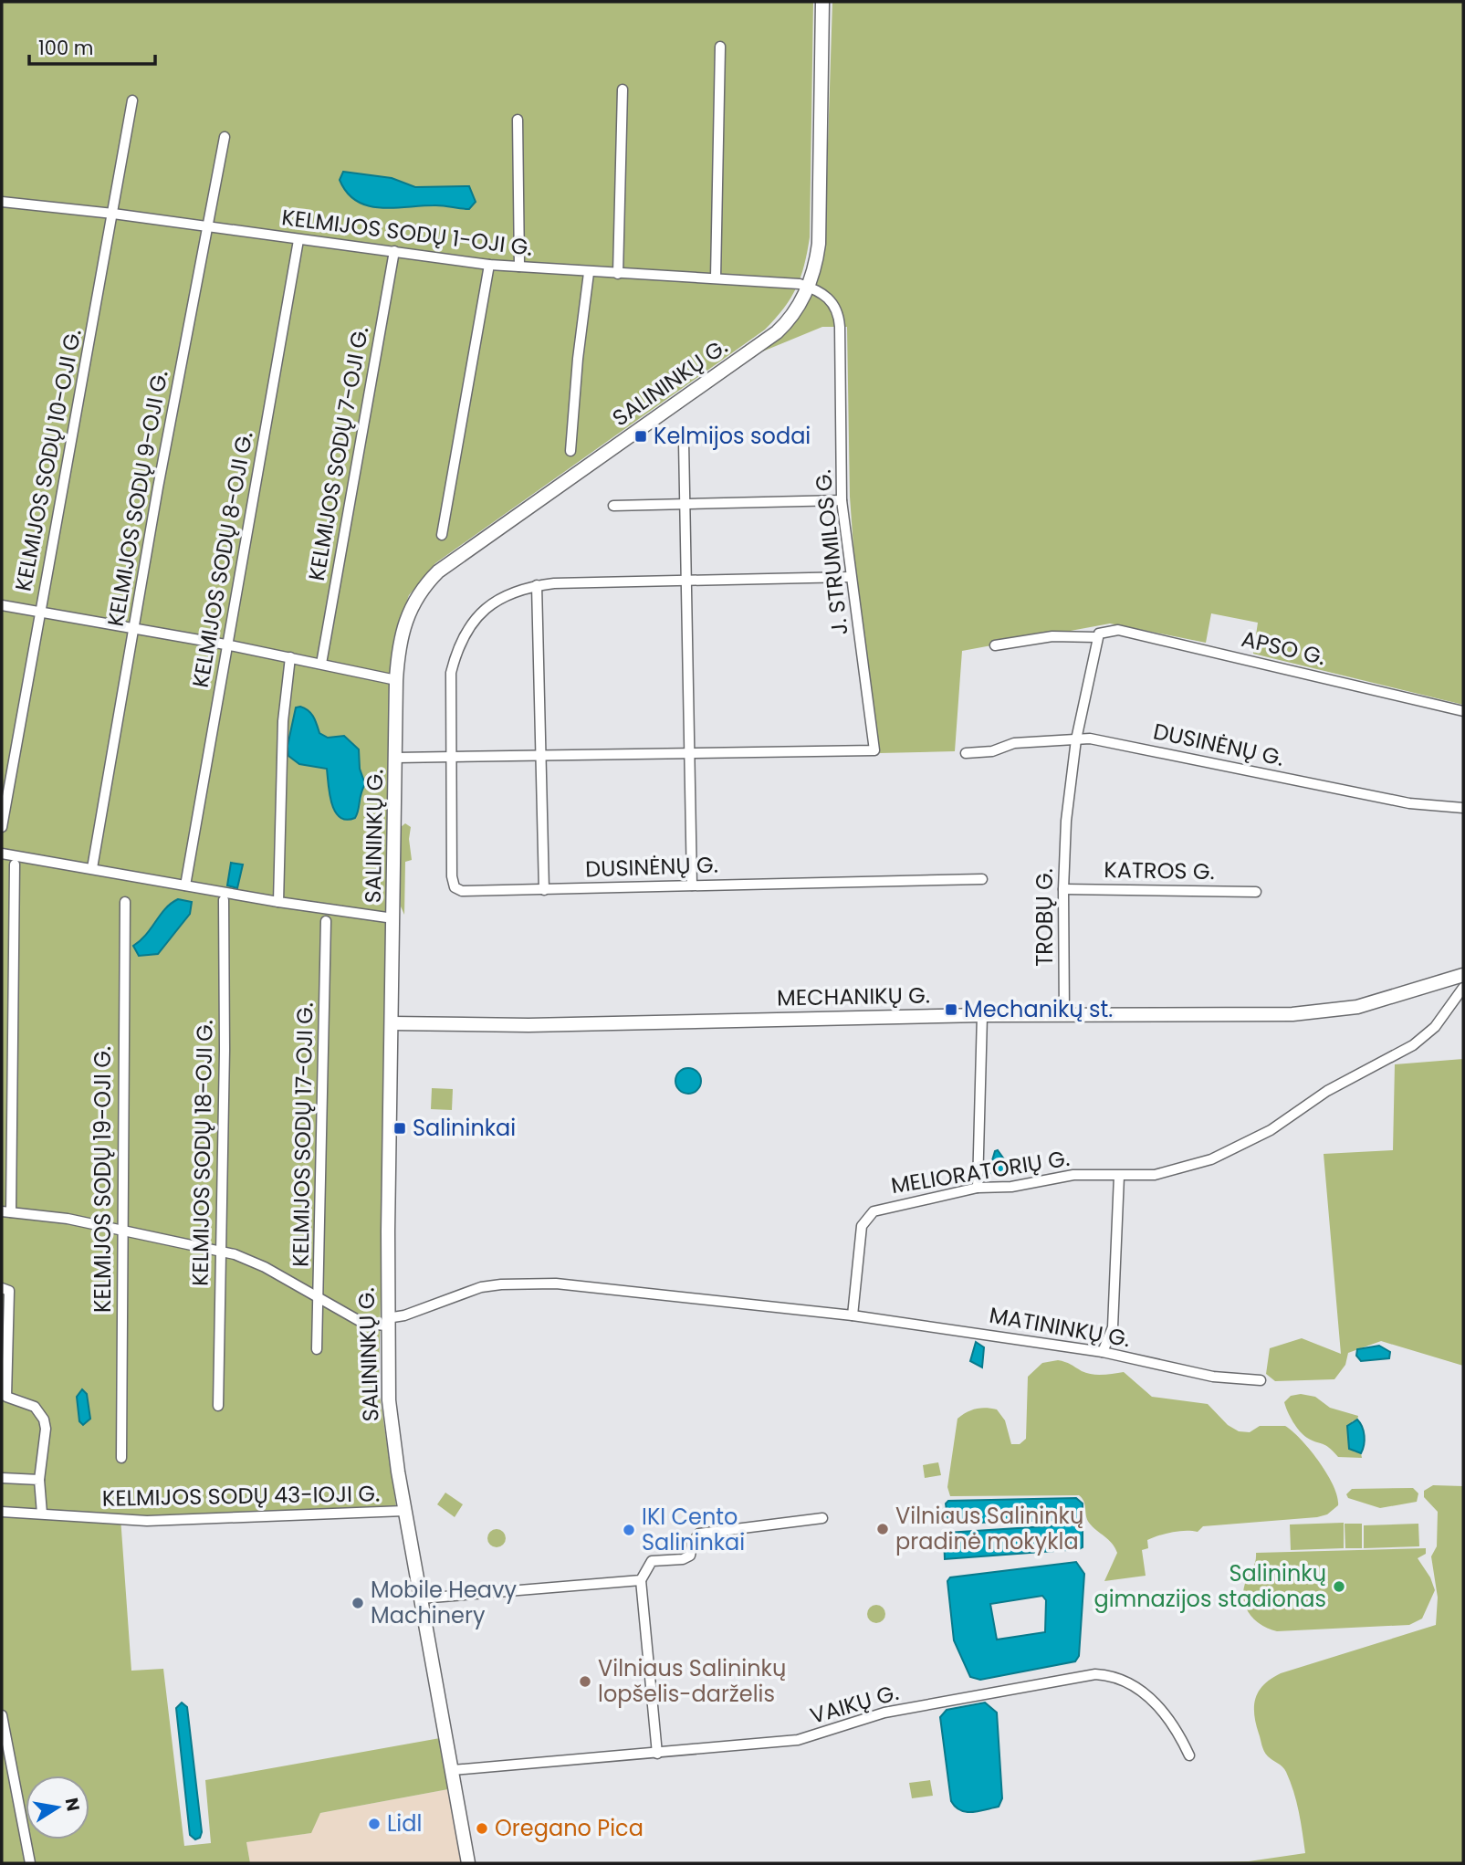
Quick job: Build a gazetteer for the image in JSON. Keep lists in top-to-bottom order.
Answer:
{
  "streets": {
    "main road": ["SALININKŲ G.", "MECHANIKŲ G."],
    "street": [
      "KELMIJOS SODŲ 1-OJI G.",
      "KELMIJOS SODŲ 7-OJI G.",
      "KELMIJOS SODŲ 10-OJI G.",
      "KELMIJOS SODŲ 9-OJI G.",
      "J. STRUMILOS G.",
      "KELMIJOS SODŲ 8-OJI G.",
      "APSO G.",
      "DUSINĖNŲ G.",
      "KATROS G.",
      "TROBŲ G.",
      "KELMIJOS SODŲ 17-OJI G.",
      "KELMIJOS SODŲ 18-OJI G.",
      "MELIORATORIŲ G.",
      "KELMIJOS SODŲ 19-OJI G.",
      "MATININKŲ G.",
      "KELMIJOS SODŲ 43-IOJI G.",
      "VAIKŲ G."
    ]
  },
  "crossings": [
    ["KELMIJOS SODŲ 1-OJI G.", "SALININKŲ G."],
    ["KELMIJOS SODŲ 1-OJI G.", "KELMIJOS SODŲ 7-OJI G."],
    ["KELMIJOS SODŲ 1-OJI G.", "KELMIJOS SODŲ 10-OJI G."],
    ["KELMIJOS SODŲ 1-OJI G.", "KELMIJOS SODŲ 9-OJI G."],
    ["KELMIJOS SODŲ 1-OJI G.", "J. STRUMILOS G."],
    ["KELMIJOS SODŲ 1-OJI G.", "KELMIJOS SODŲ 8-OJI G."],
    ["SALININKŲ G.", "J. STRUMILOS G."],
    ["SALININKŲ G.", "MECHANIKŲ G."],
    ["SALININKŲ G.", "KELMIJOS SODŲ 43-IOJI G."],
    ["SALININKŲ G.", "VAIKŲ G."],
    ["J. STRUMILOS G.", "DUSINĖNŲ G."],
    ["DUSINĖNŲ G.", "TROBŲ G."],
    ["KATROS G.", "TROBŲ G."],
    ["TROBŲ G.", "MECHANIKŲ G."],
    ["MELIORATORIŲ G.", "MATININKŲ G."]
  ],
  "places": {
    "transit": ["Kelmijos sodai", "Mechanikų st.", "Salininkai"],
    "other": [
      "Vilniaus Salininkų pradinė mokykla",
      "IKI Cento Salininkai",
      "Salininkų gimnazijos stadionas",
      "Mobile Heavy Machinery",
      "Vilniaus Salininkų lopšelis-darželis",
      "Lidl",
      "Oregano Pica"
    ]
  },
  "scale_bar": "100 m",
  "north": "right"
}
